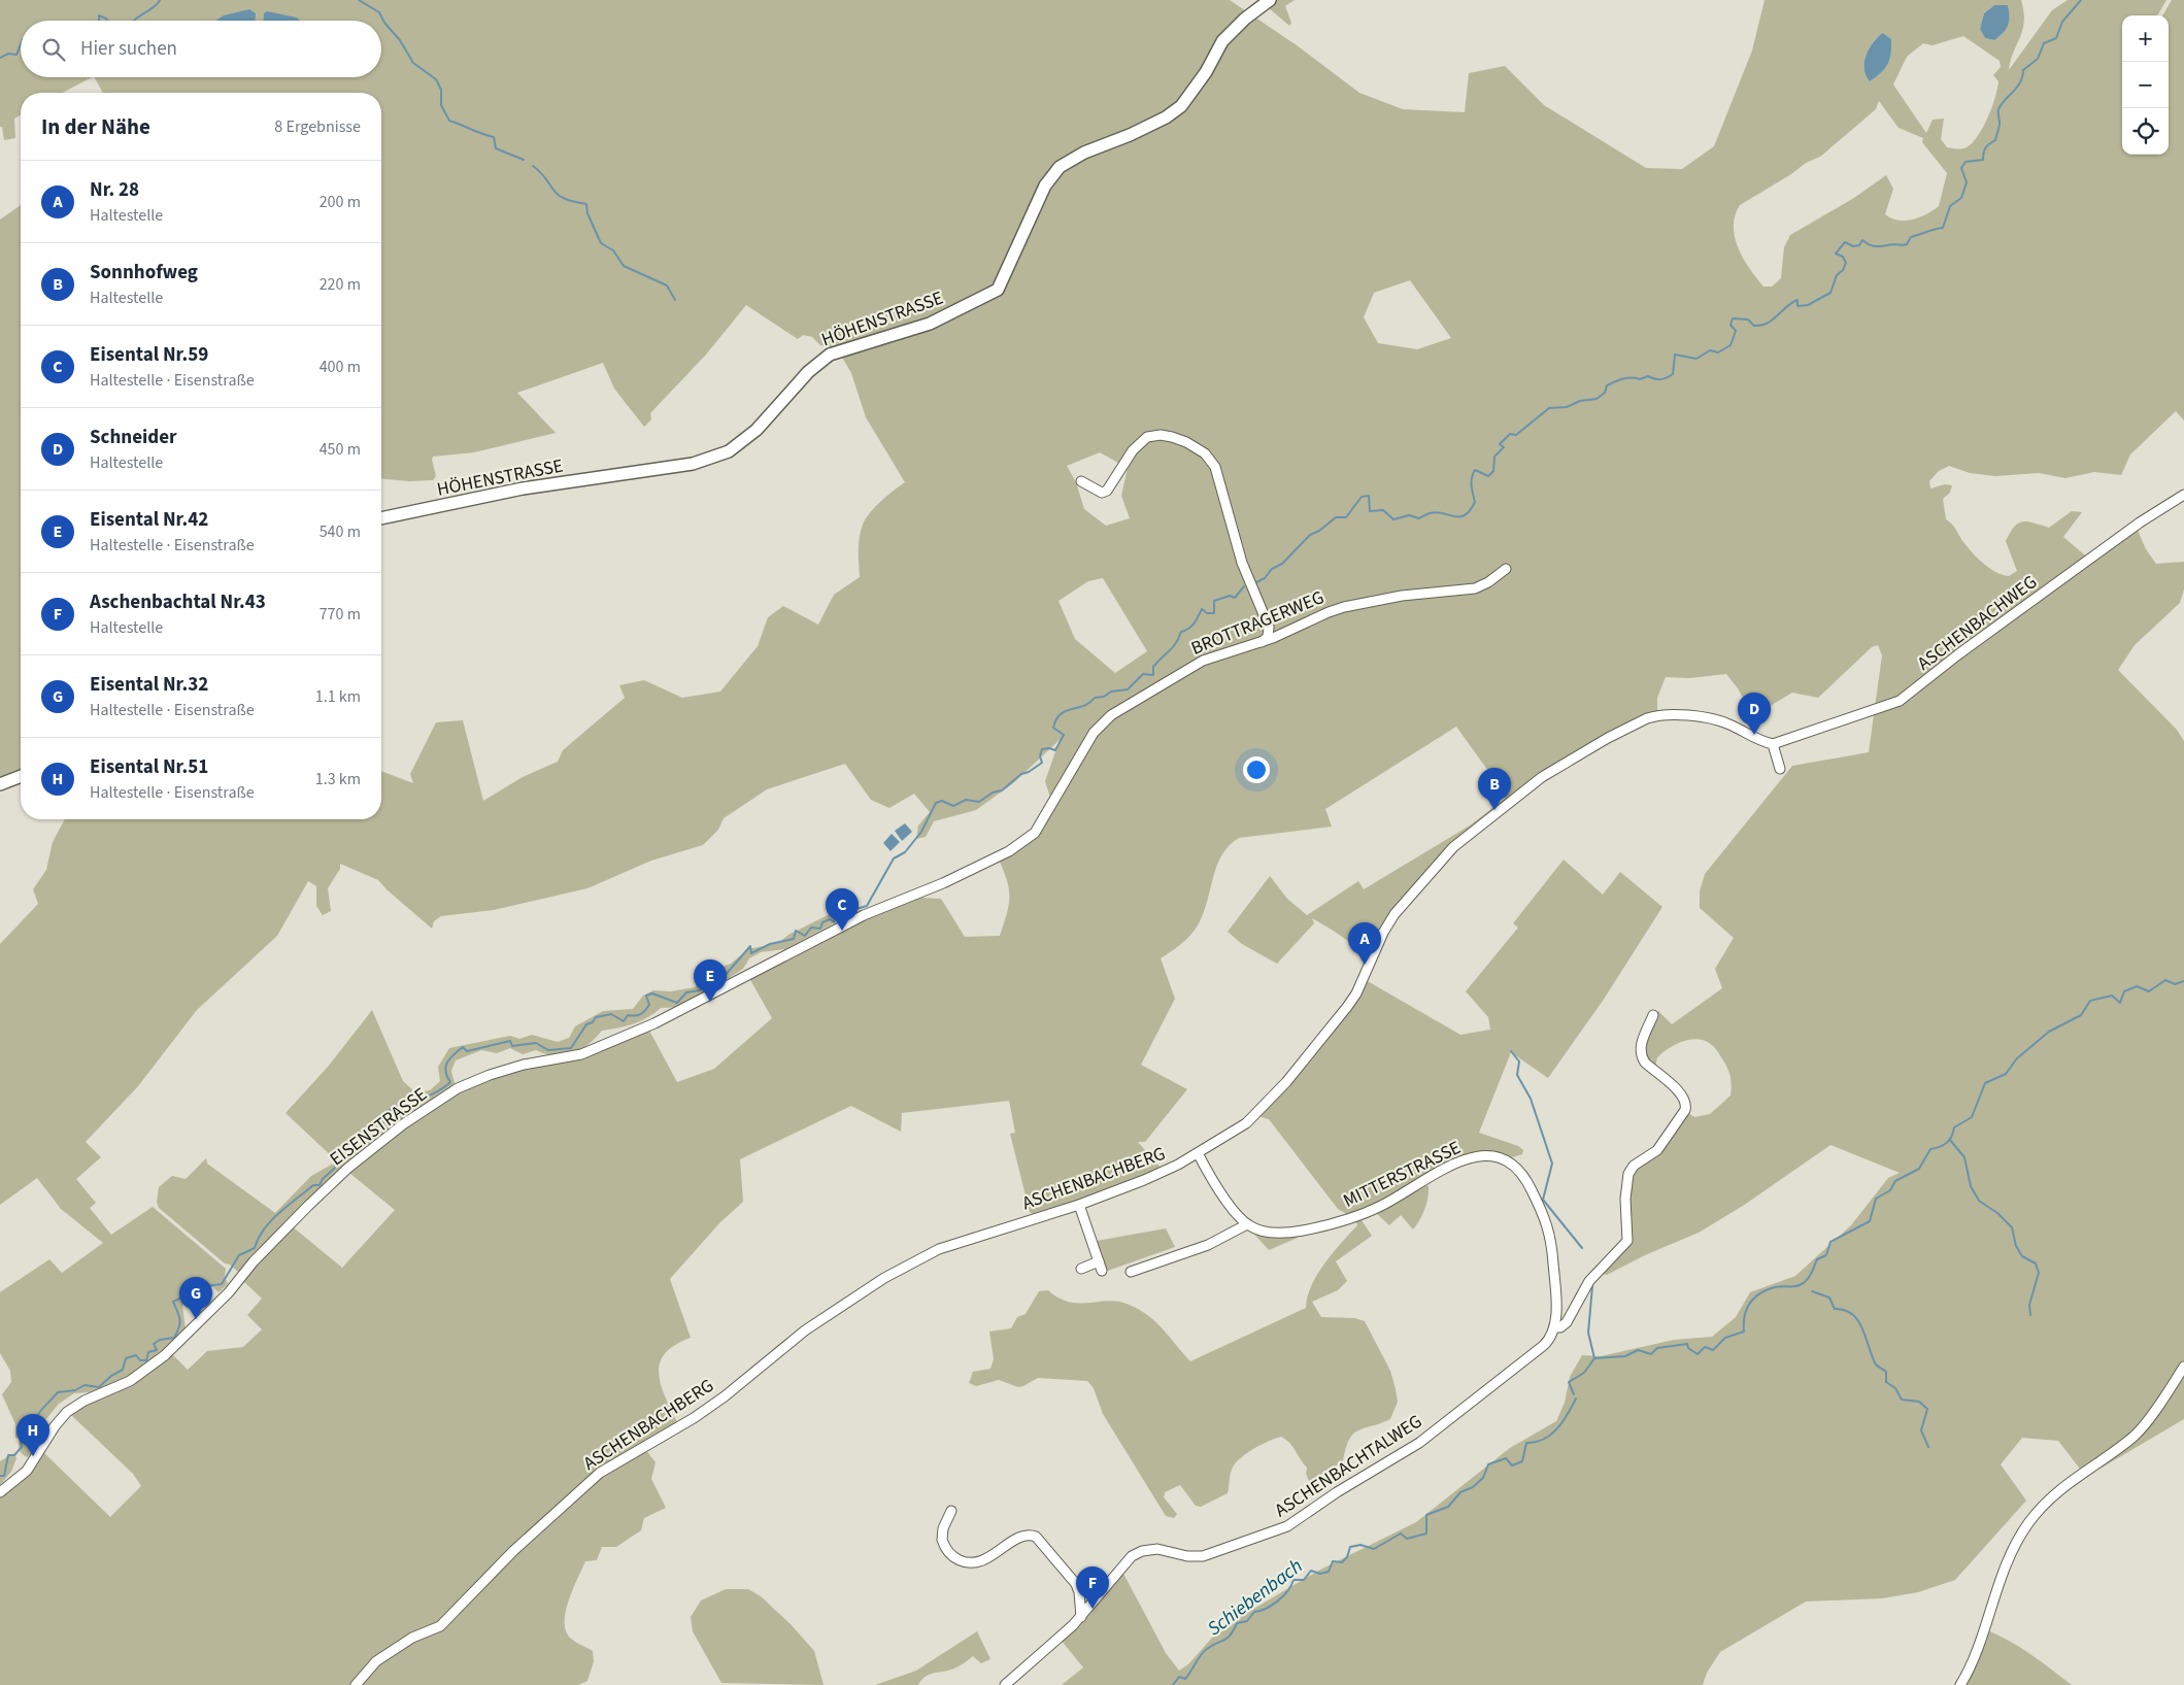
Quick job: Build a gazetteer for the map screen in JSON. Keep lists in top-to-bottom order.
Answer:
{
  "streets": {
    "street": [
      "HÖHENSTRASSE",
      "BROTTRAGERWEG",
      "ASCHENBACHWEG",
      "EISENSTRASSE",
      "MITTERSTRASSE",
      "ASCHENBACHBERG",
      "ASCHENBACHTALWEG"
    ]
  },
  "crossings": [
    ["BROTTRAGERWEG", "EISENSTRASSE"],
    ["ASCHENBACHWEG", "ASCHENBACHBERG"],
    ["MITTERSTRASSE", "ASCHENBACHTALWEG"]
  ],
  "water": ["Schiebenbach"],
  "page": {
    "map_buttons": ["+", "−"],
    "search": "Hier suchen",
    "heading": ["In der Nähe", "8 Ergebnisse"],
    "list": [
      {
        "mark": "A",
        "name": "Nr. 28",
        "note": "Haltestelle",
        "value": "200 m"
      },
      {
        "mark": "B",
        "name": "Sonnhofweg",
        "note": "Haltestelle",
        "value": "220 m"
      },
      {
        "mark": "C",
        "name": "Eisental Nr.59",
        "note": "Haltestelle · Eisenstraße",
        "value": "400 m"
      },
      {
        "mark": "D",
        "name": "Schneider",
        "note": "Haltestelle",
        "value": "450 m"
      },
      {
        "mark": "E",
        "name": "Eisental Nr.42",
        "note": "Haltestelle · Eisenstraße",
        "value": "540 m"
      },
      {
        "mark": "F",
        "name": "Aschenbachtal Nr.43",
        "note": "Haltestelle",
        "value": "770 m"
      },
      {
        "mark": "G",
        "name": "Eisental Nr.32",
        "note": "Haltestelle · Eisenstraße",
        "value": "1.1 km"
      },
      {
        "mark": "H",
        "name": "Eisental Nr.51",
        "note": "Haltestelle · Eisenstraße",
        "value": "1.3 km"
      }
    ],
    "pins": [
      "D",
      "B",
      "C",
      "A",
      "E",
      "G",
      "H",
      "F"
    ]
  }
}
